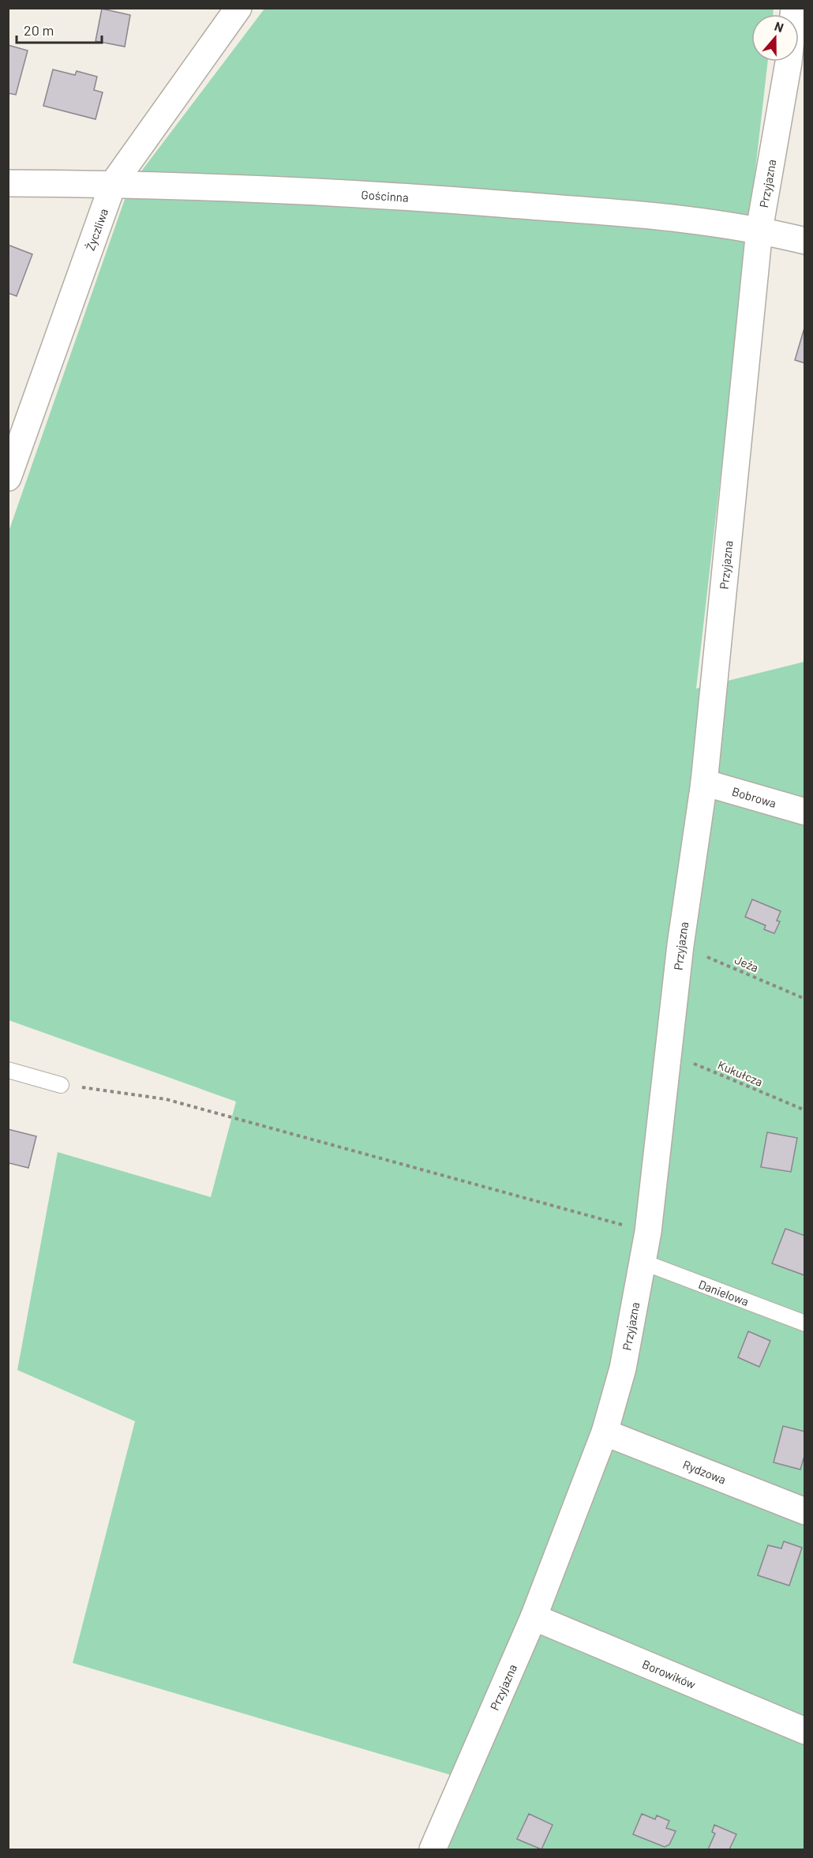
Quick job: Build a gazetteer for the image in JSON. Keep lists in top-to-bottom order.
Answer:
{
  "streets": {
    "street": [
      "Przyjazna",
      "Gościnna",
      "Życzliwa",
      "Bobrowa",
      "Rydzowa",
      "Borowików"
    ],
    "lane": ["Danielowa"],
    "path": ["Jeża", "Kukułcza"]
  },
  "crossings": [
    ["Przyjazna", "Gościnna"],
    ["Przyjazna", "Bobrowa"],
    ["Przyjazna", "Jeża"],
    ["Przyjazna", "Kukułcza"],
    ["Przyjazna", "Danielowa"],
    ["Przyjazna", "Rydzowa"],
    ["Przyjazna", "Borowików"],
    ["Gościnna", "Życzliwa"]
  ],
  "scale_bar": "20 m",
  "north": "top"
}
